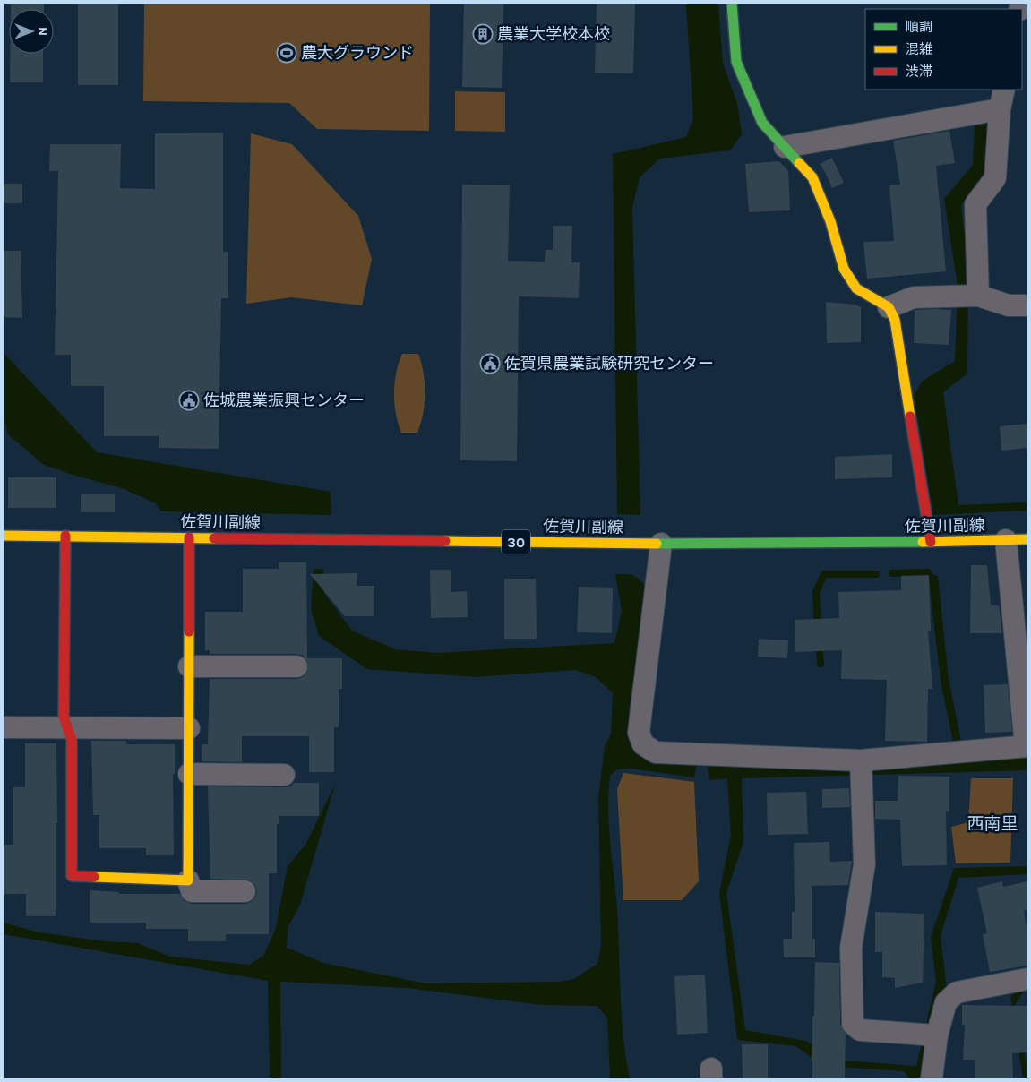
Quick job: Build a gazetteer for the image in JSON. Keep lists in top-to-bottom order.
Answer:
{
  "streets": {
    "street": ["佐賀川副線", "30"]
  },
  "districts": ["西南里"],
  "places": {
    "building": ["農業大学校本校"],
    "sports": ["農大グラウンド"],
    "public building": ["佐賀県農業試験研究センター", "佐城農業振興センター"]
  },
  "legend": ["順調", "混雑", "渋滞"],
  "north": "right"
}
